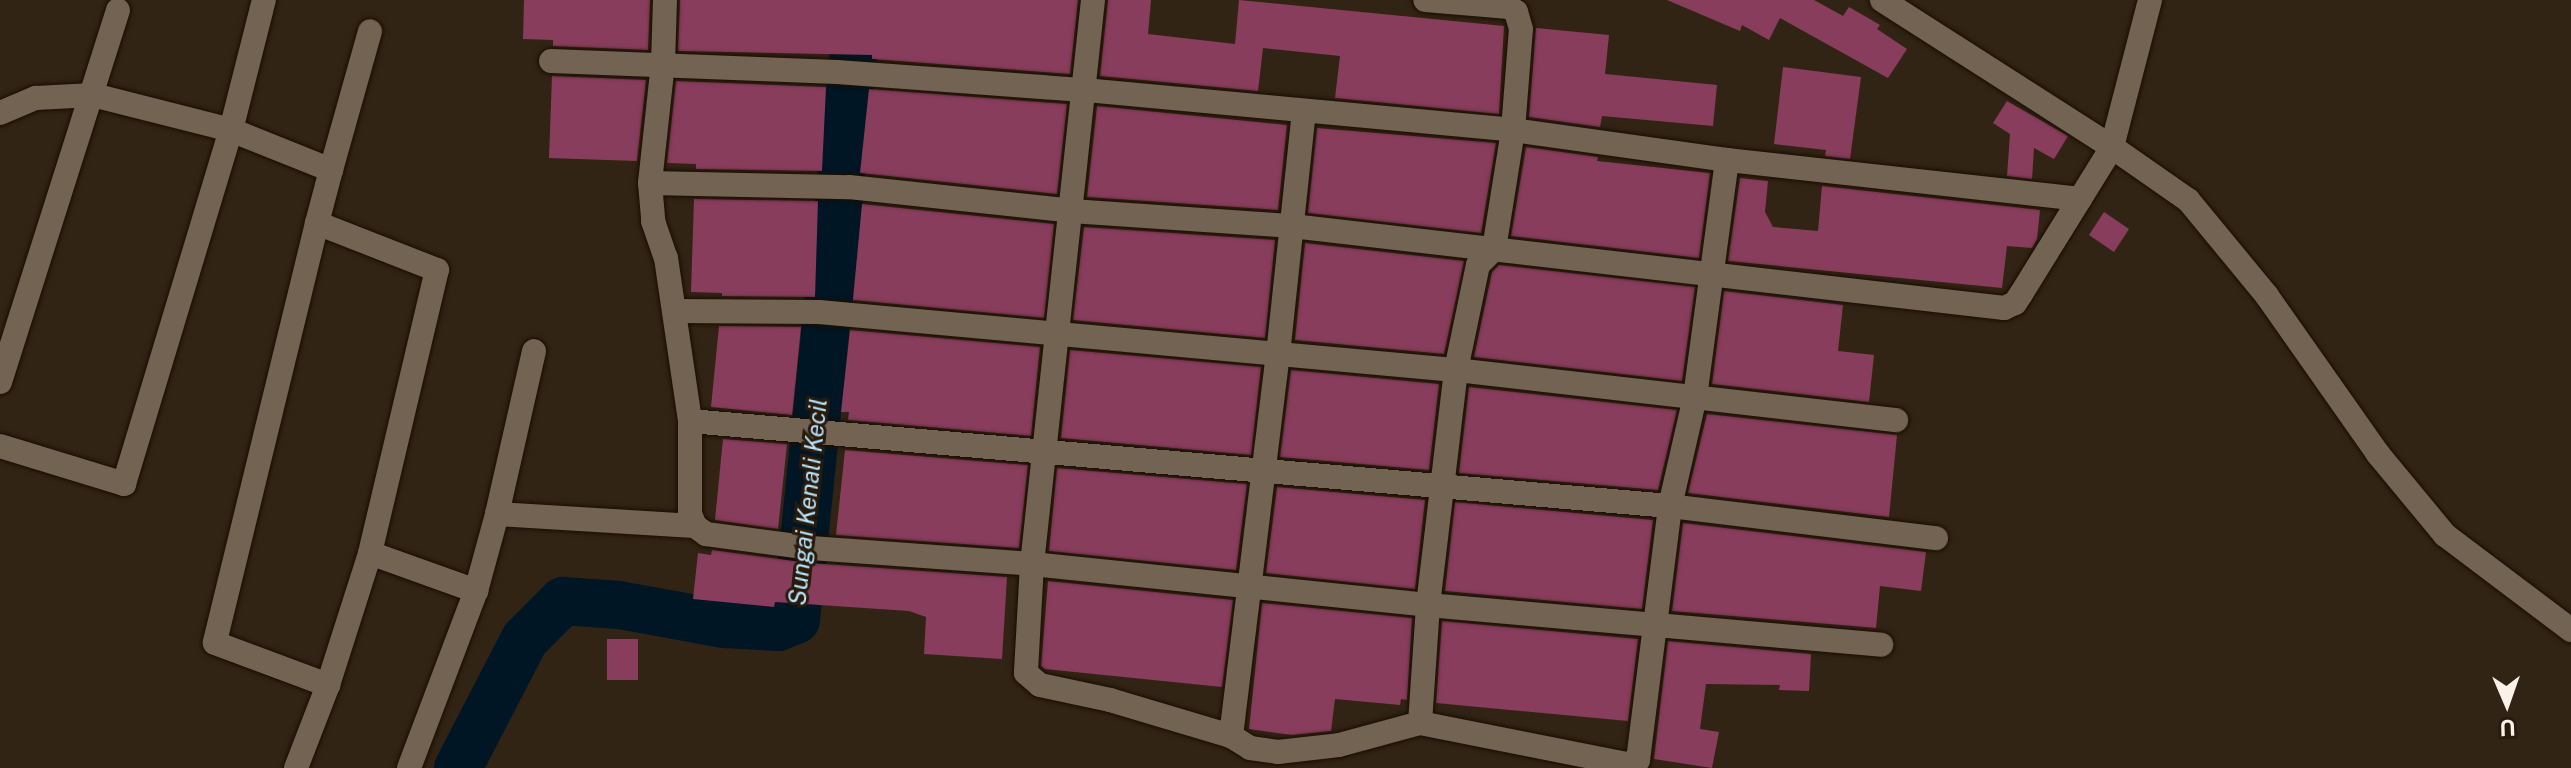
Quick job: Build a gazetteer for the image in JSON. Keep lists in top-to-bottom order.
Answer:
{
  "water": ["Sungai Kenali Kecil"],
  "north": "bottom"
}
